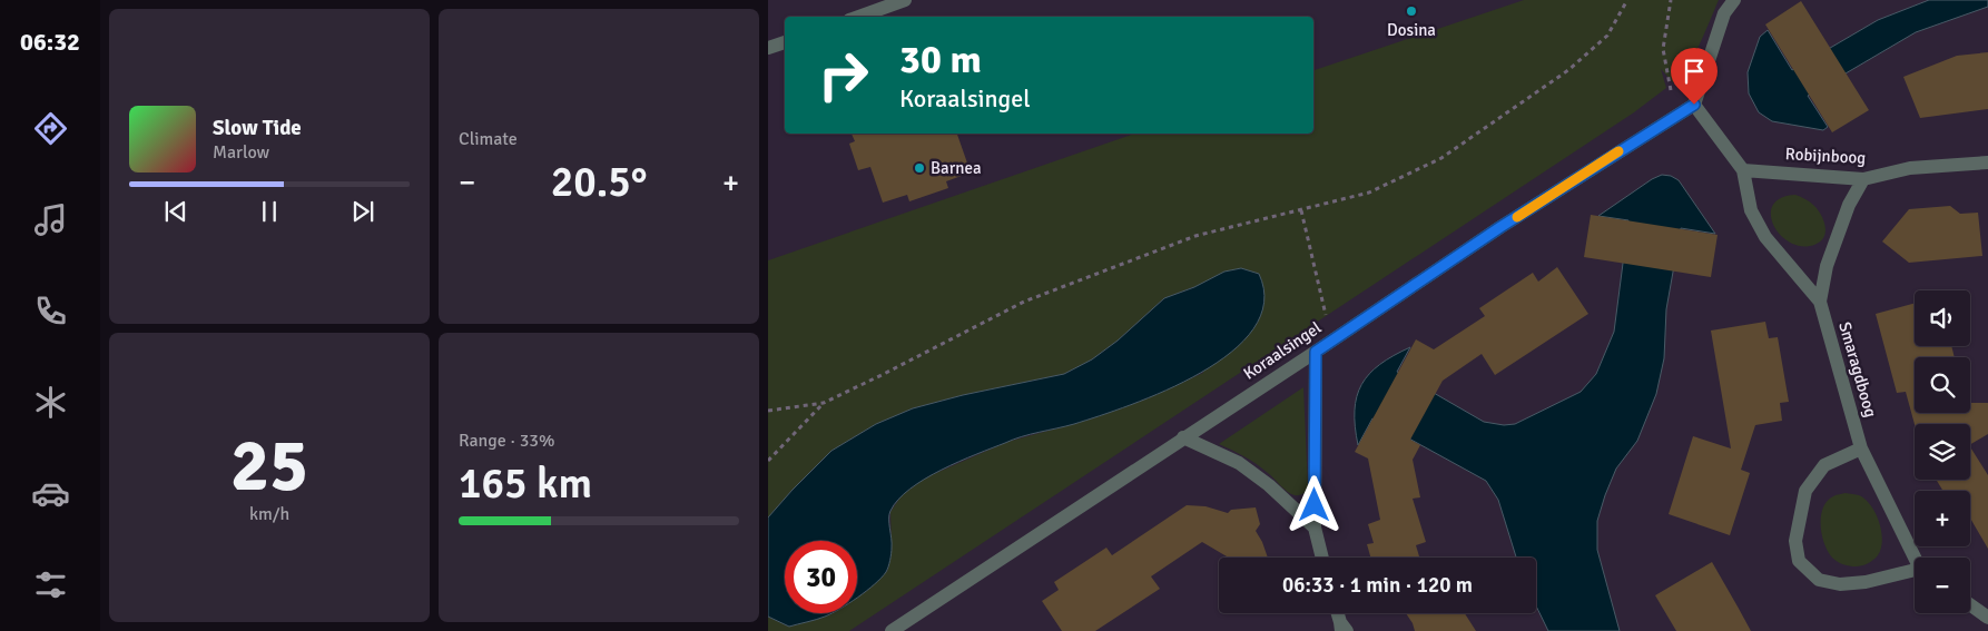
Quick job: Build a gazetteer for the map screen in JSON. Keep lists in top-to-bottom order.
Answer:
{
  "streets": {
    "street": ["Robijnboog", "Koraalsingel", "Smaragdboog"]
  },
  "crossings": [
    ["Robijnboog", "Smaragdboog"]
  ],
  "places": ["Dosina", "Barnea"],
  "page": {
    "tabs": "06:32",
    "tile": [
      "Climate",
      ["25", "km/h"],
      ["Range · 33%", "165 km"]
    ],
    "turn": ["30 m", "Koraalsingel"],
    "song": ["Slow Tide", "Marlow"],
    "heat": ["−", "20.5°", "+"],
    "map_buttons": ["+", "−"],
    "limit": "30",
    "trip": "06:33 · 1 min · 120 m"
  }
}
